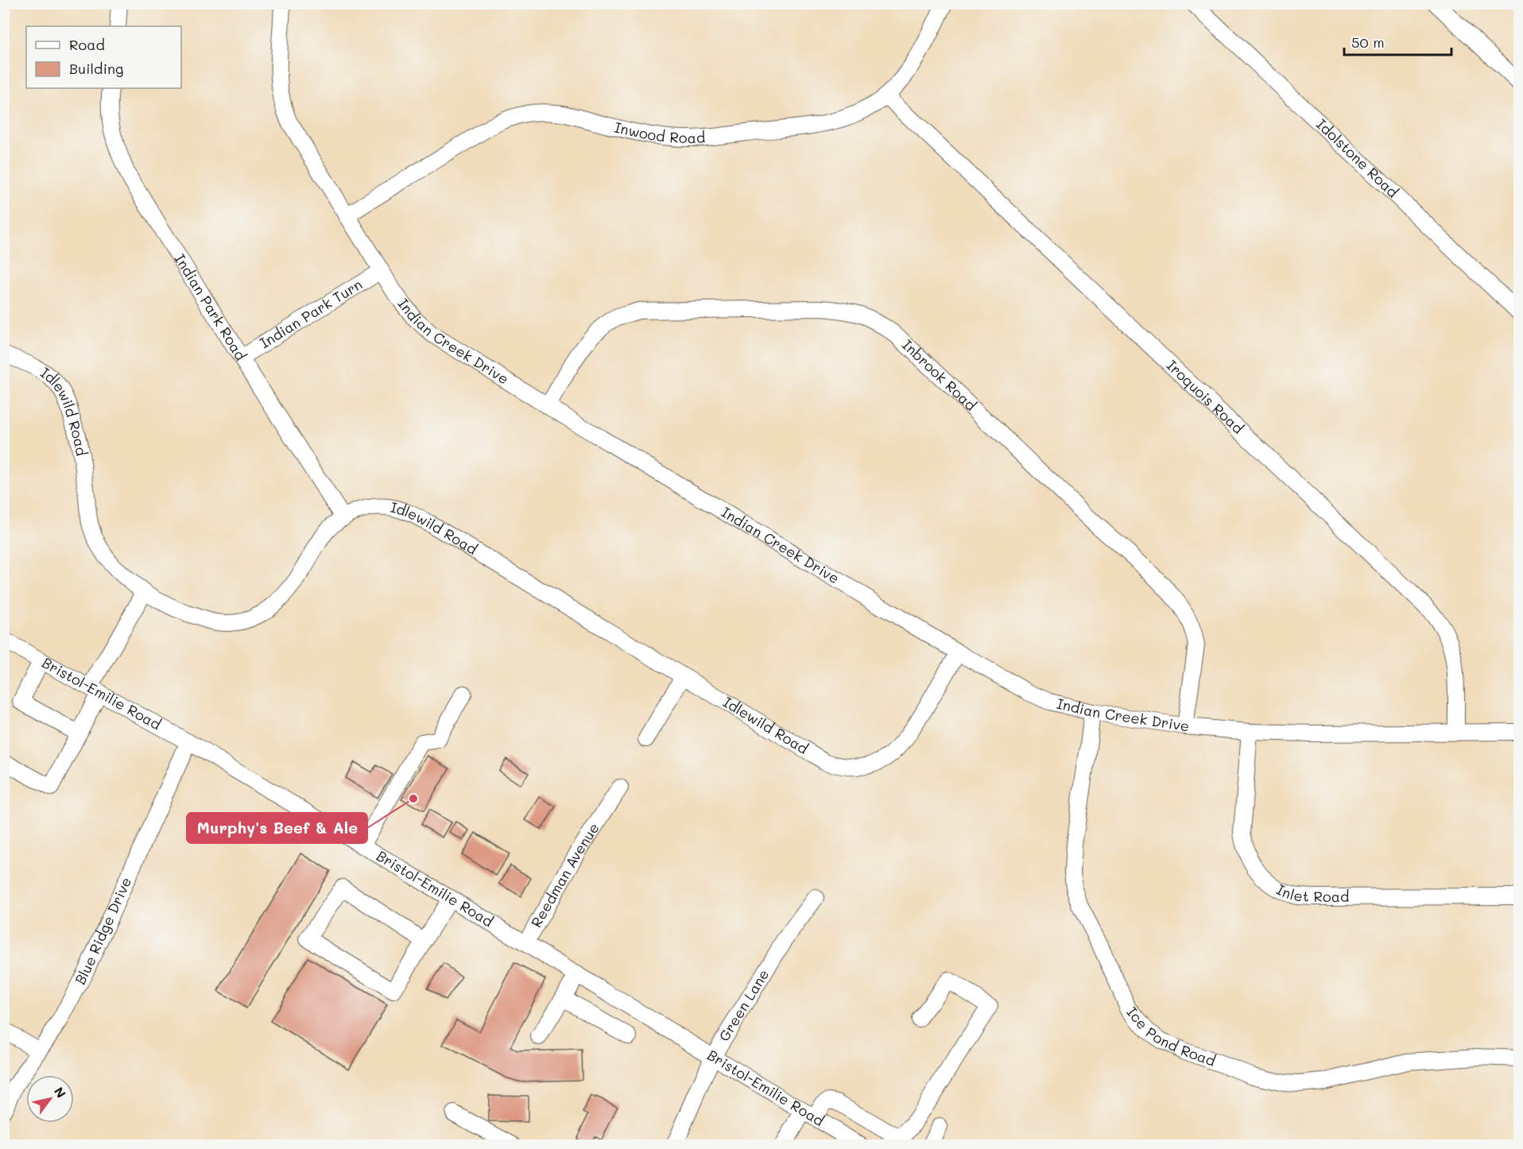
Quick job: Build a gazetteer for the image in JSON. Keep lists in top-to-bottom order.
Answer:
{
  "streets": {
    "street": [
      "Inwood Road",
      "Idolstone Road",
      "Indian Park Road",
      "Indian Park Turn",
      "Indian Creek Drive",
      "Inbrook Road",
      "Iroquois Road",
      "Idlewild Road",
      "Bristol-Emilie Road",
      "Reedman Avenue",
      "Inlet Road",
      "Blue Ridge Drive",
      "Green Lane",
      "Ice Pond Road"
    ]
  },
  "crossings": [
    ["Inwood Road", "Indian Creek Drive"],
    ["Inwood Road", "Iroquois Road"],
    ["Indian Park Road", "Indian Park Turn"],
    ["Indian Park Road", "Idlewild Road"],
    ["Indian Park Turn", "Indian Creek Drive"],
    ["Indian Creek Drive", "Inbrook Road"],
    ["Indian Creek Drive", "Iroquois Road"],
    ["Indian Creek Drive", "Idlewild Road"],
    ["Indian Creek Drive", "Inlet Road"],
    ["Indian Creek Drive", "Ice Pond Road"],
    ["Bristol-Emilie Road", "Reedman Avenue"],
    ["Bristol-Emilie Road", "Blue Ridge Drive"],
    ["Bristol-Emilie Road", "Green Lane"]
  ],
  "places": ["Murphy's Beef & Ale"],
  "legend": ["Road", "Building"],
  "scale_bar": "50 m",
  "north": "top right"
}
